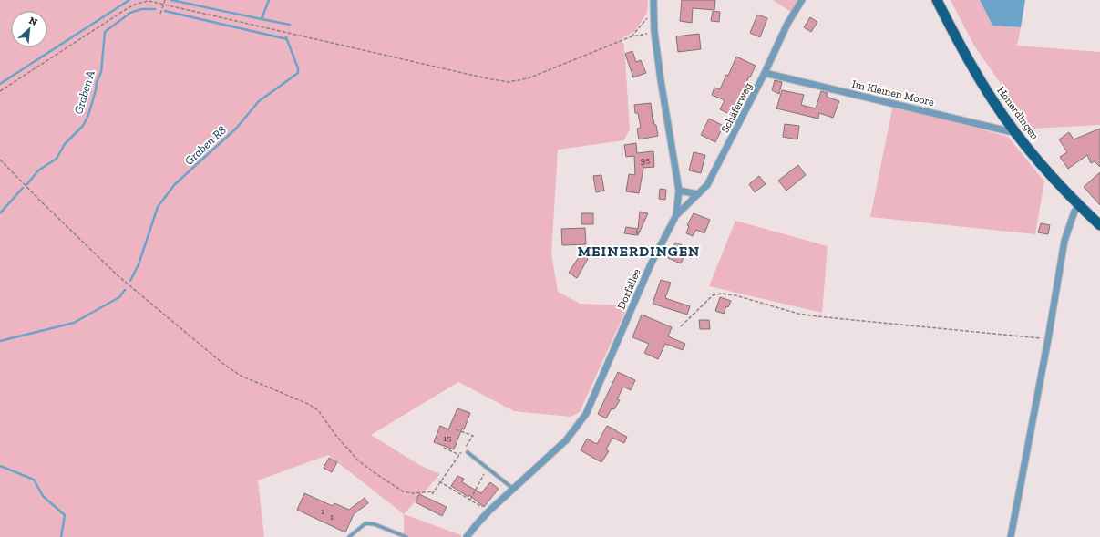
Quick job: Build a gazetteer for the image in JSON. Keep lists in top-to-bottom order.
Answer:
{
  "streets": {
    "main road": ["Honerdingen"],
    "street": ["Im Kleinen Moore", "Schäferweg", "Dorfallee"]
  },
  "crossings": [
    ["Im Kleinen Moore", "Schäferweg"],
    ["Im Kleinen Moore", "Honerdingen"],
    ["Schäferweg", "Dorfallee"]
  ],
  "districts": ["MEINERDINGEN"],
  "water": ["Graben A", "Graben R8"],
  "house_numbers": [
    "95",
    "15",
    "1",
    "1"
  ],
  "north": "top right"
}
